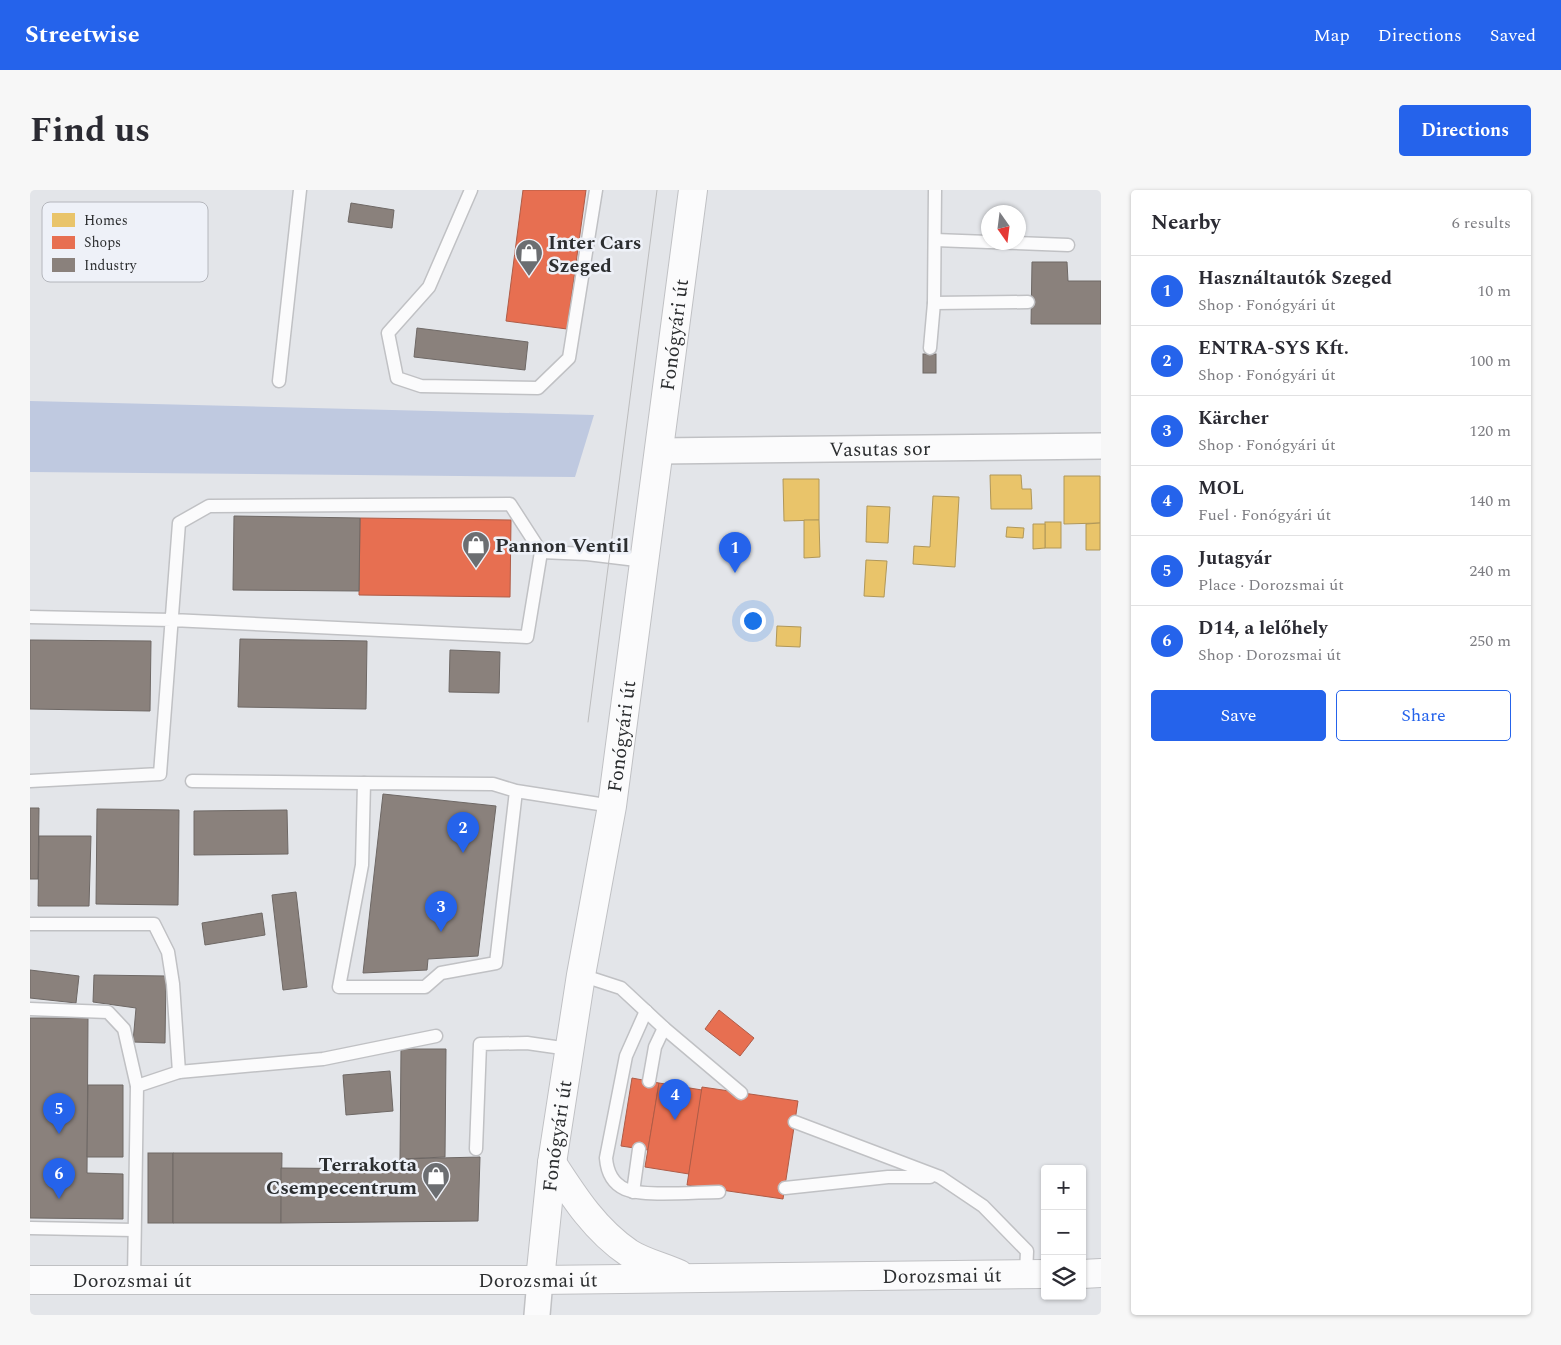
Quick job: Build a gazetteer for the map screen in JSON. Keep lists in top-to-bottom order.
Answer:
{
  "streets": {
    "main road": ["Fonógyári út", "Dorozsmai út"],
    "street": ["Vasutas sor"]
  },
  "crossings": [
    ["Fonógyári út", "Vasutas sor"],
    ["Fonógyári út", "Dorozsmai út"]
  ],
  "places": {
    "shop": ["Inter Cars Szeged", "Pannon Ventil", "Terrakotta Csempecentrum"]
  },
  "legend": ["Homes", "Shops", "Industry"],
  "north": "bottom",
  "page": {
    "header": "Streetwise",
    "nav": ["Map", "Directions", "Saved"],
    "title": "Find us",
    "buttons": [
      "Directions",
      ["Save", "Share"]
    ],
    "heading": ["Nearby", "6 results"],
    "list": [
      {
        "mark": "1",
        "name": "Használtautók Szeged",
        "note": "Shop · Fonógyári út",
        "value": "10 m"
      },
      {
        "mark": "2",
        "name": "ENTRA-SYS Kft.",
        "note": "Shop · Fonógyári út",
        "value": "100 m"
      },
      {
        "mark": "3",
        "name": "Kärcher",
        "note": "Shop · Fonógyári út",
        "value": "120 m"
      },
      {
        "mark": "4",
        "name": "MOL",
        "note": "Fuel · Fonógyári út",
        "value": "140 m"
      },
      {
        "mark": "5",
        "name": "Jutagyár",
        "note": "Place · Dorozsmai út",
        "value": "240 m"
      },
      {
        "mark": "6",
        "name": "D14, a lelőhely",
        "note": "Shop · Dorozsmai út",
        "value": "250 m"
      }
    ],
    "pins": [
      "1",
      "2",
      "3",
      "4",
      "5",
      "6"
    ],
    "map_buttons": ["+", "−"]
  }
}
